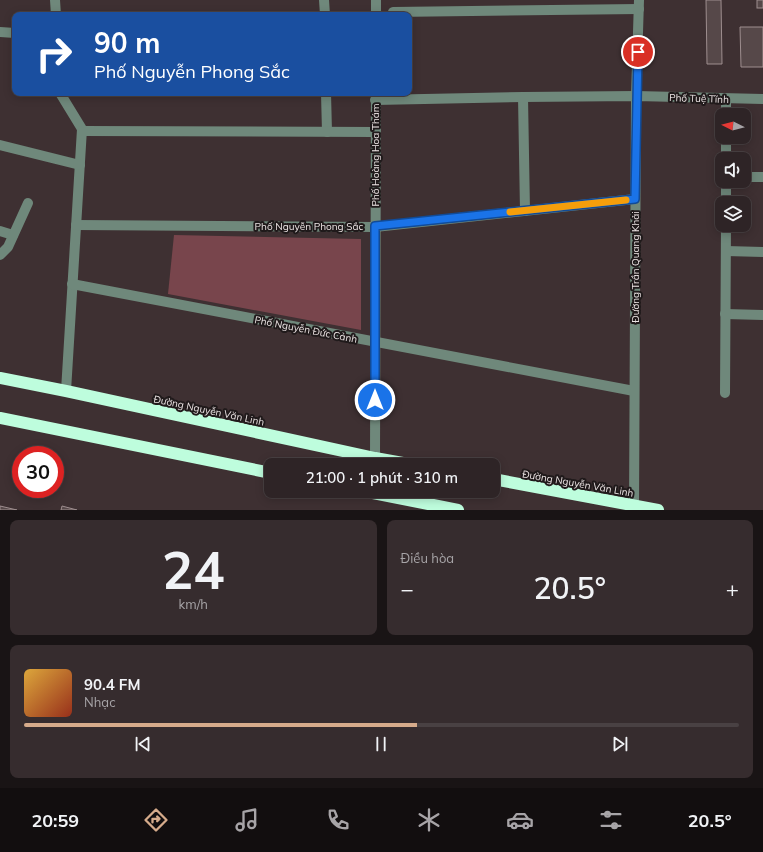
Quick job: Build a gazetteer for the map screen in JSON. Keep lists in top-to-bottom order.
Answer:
{
  "streets": {
    "highway": ["Đường Nguyễn Văn Linh"],
    "street": [
      "Phố Tuệ Tĩnh",
      "Phố Hoàng Hoa Thám",
      "Phố Nguyễn Phong Sắc",
      "Đường Trần Quang Khải",
      "Phố Nguyễn Đức Cảnh"
    ]
  },
  "crossings": [
    ["Phố Tuệ Tĩnh", "Phố Hoàng Hoa Thám"],
    ["Phố Tuệ Tĩnh", "Đường Trần Quang Khải"],
    ["Phố Hoàng Hoa Thám", "Phố Nguyễn Phong Sắc"],
    ["Phố Hoàng Hoa Thám", "Phố Nguyễn Đức Cảnh"],
    ["Phố Hoàng Hoa Thám", "Đường Nguyễn Văn Linh"],
    ["Phố Nguyễn Phong Sắc", "Đường Trần Quang Khải"],
    ["Đường Trần Quang Khải", "Phố Nguyễn Đức Cảnh"],
    ["Đường Trần Quang Khải", "Đường Nguyễn Văn Linh"]
  ],
  "north": "left",
  "page": {
    "turn": ["90 m", "Phố Nguyễn Phong Sắc"],
    "limit": "30",
    "trip": "21:00 · 1 phút · 310 m",
    "tile": [
      ["24", "km/h"],
      "Điều hòa"
    ],
    "heat": ["−", "20.5°", "+"],
    "song": ["90.4 FM", "Nhạc"],
    "tabs": ["20:59", "20.5°"]
  }
}
